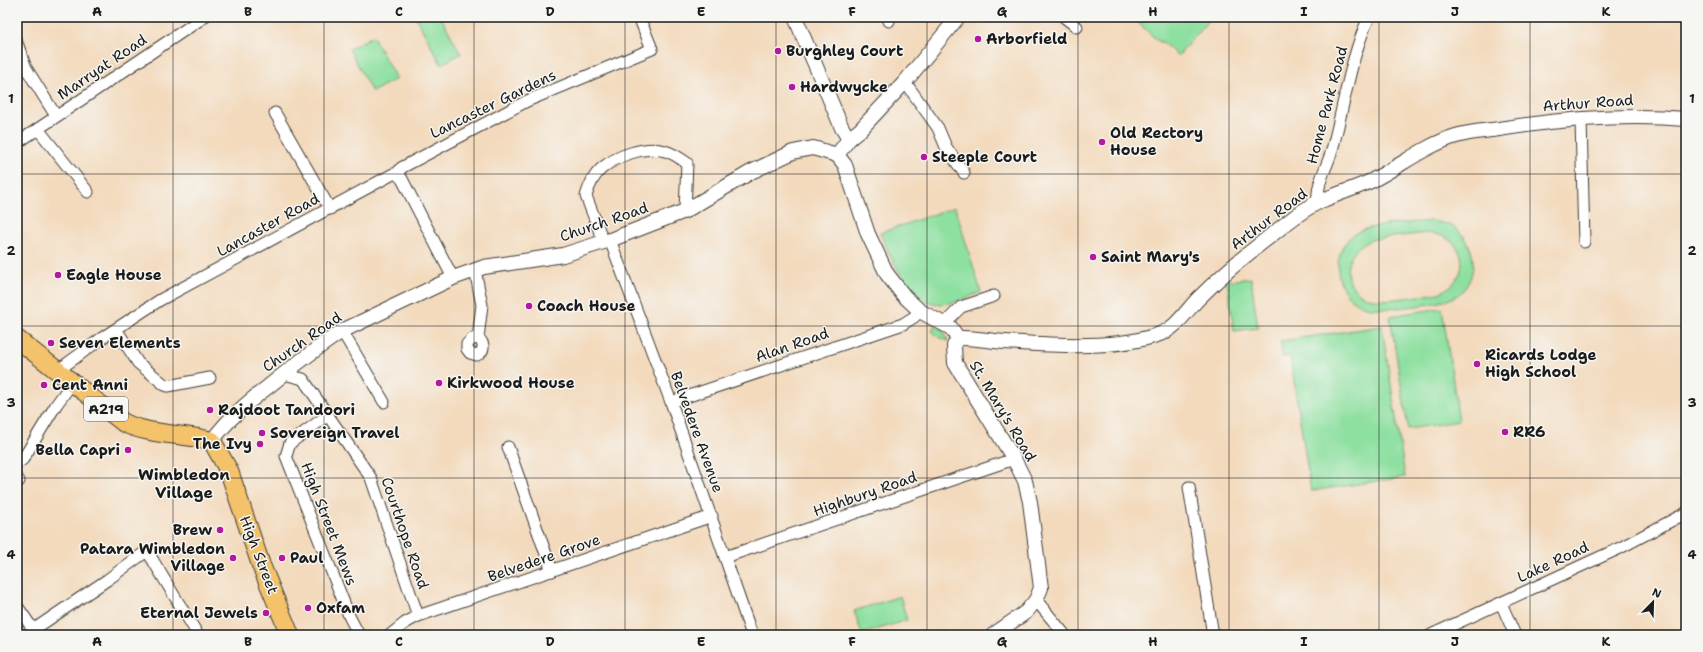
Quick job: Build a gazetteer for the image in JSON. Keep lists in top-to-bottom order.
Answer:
{
  "streets": {
    "main road": ["A219", "High Street"],
    "street": [
      "Marryat Road",
      "Arthur Road",
      "Lancaster Gardens",
      "Home Park Road",
      "Church Road",
      "Lancaster Road",
      "Alan Road",
      "St. Mary's Road",
      "Belvedere Avenue",
      "Highbury Road",
      "High Street Mews",
      "Courthope Road",
      "Belvedere Grove",
      "Lake Road"
    ]
  },
  "crossings": [
    ["Arthur Road", "Home Park Road"],
    ["Arthur Road", "St. Mary's Road"],
    ["Lancaster Gardens", "Lancaster Road"],
    ["Church Road", "A219"],
    ["Church Road", "Belvedere Avenue"],
    ["Church Road", "Courthope Road"],
    ["Church Road", "High Street"],
    ["Lancaster Road", "A219"],
    ["Alan Road", "Belvedere Avenue"],
    ["A219", "High Street"],
    ["St. Mary's Road", "Highbury Road"],
    ["Belvedere Avenue", "Highbury Road"],
    ["Belvedere Avenue", "Belvedere Grove"],
    ["High Street Mews", "Courthope Road"],
    ["Courthope Road", "Belvedere Grove"]
  ],
  "districts": ["Wimbledon Village"],
  "places": [
    "Arborfield",
    "Burghley Court",
    "Hardwycke",
    "Old Rectory House",
    "Steeple Court",
    "Saint Mary's",
    "Eagle House",
    "Coach House",
    "Seven Elements",
    "Ricards Lodge High School",
    "Kirkwood House",
    "Cent Anni",
    "Rajdoot Tandoori",
    "RR6",
    "Sovereign Travel",
    "The Ivy",
    "Bella Capri",
    "Brew",
    "Patara Wimbledon Village",
    "Paul",
    "Oxfam",
    "Eternal Jewels"
  ],
  "north": "top right",
  "grid": {
    "columns": [
      "A",
      "B",
      "C",
      "D",
      "E",
      "F",
      "G",
      "H",
      "I",
      "J",
      "K"
    ],
    "rows": [
      "1",
      "2",
      "3",
      "4"
    ]
  }
}
